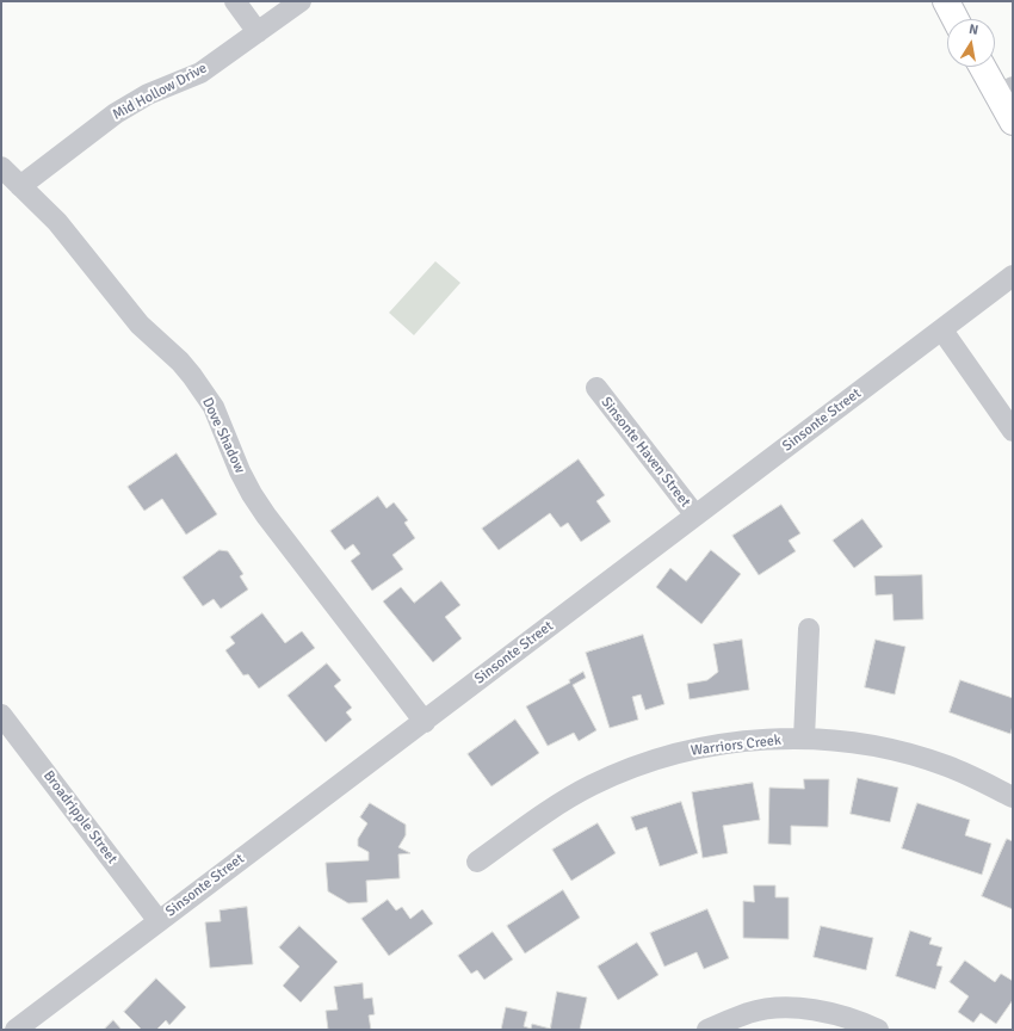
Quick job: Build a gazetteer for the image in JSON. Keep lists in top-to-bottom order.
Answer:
{
  "streets": {
    "street": [
      "Mid Hollow Drive",
      "Sinsonte Street",
      "Dove Shadow",
      "Sinsonte Haven Street",
      "Warriors Creek",
      "Broadripple Street"
    ]
  },
  "crossings": [
    ["Mid Hollow Drive", "Dove Shadow"],
    ["Sinsonte Street", "Dove Shadow"],
    ["Sinsonte Street", "Sinsonte Haven Street"],
    ["Sinsonte Street", "Broadripple Street"]
  ],
  "north": "top"
}
